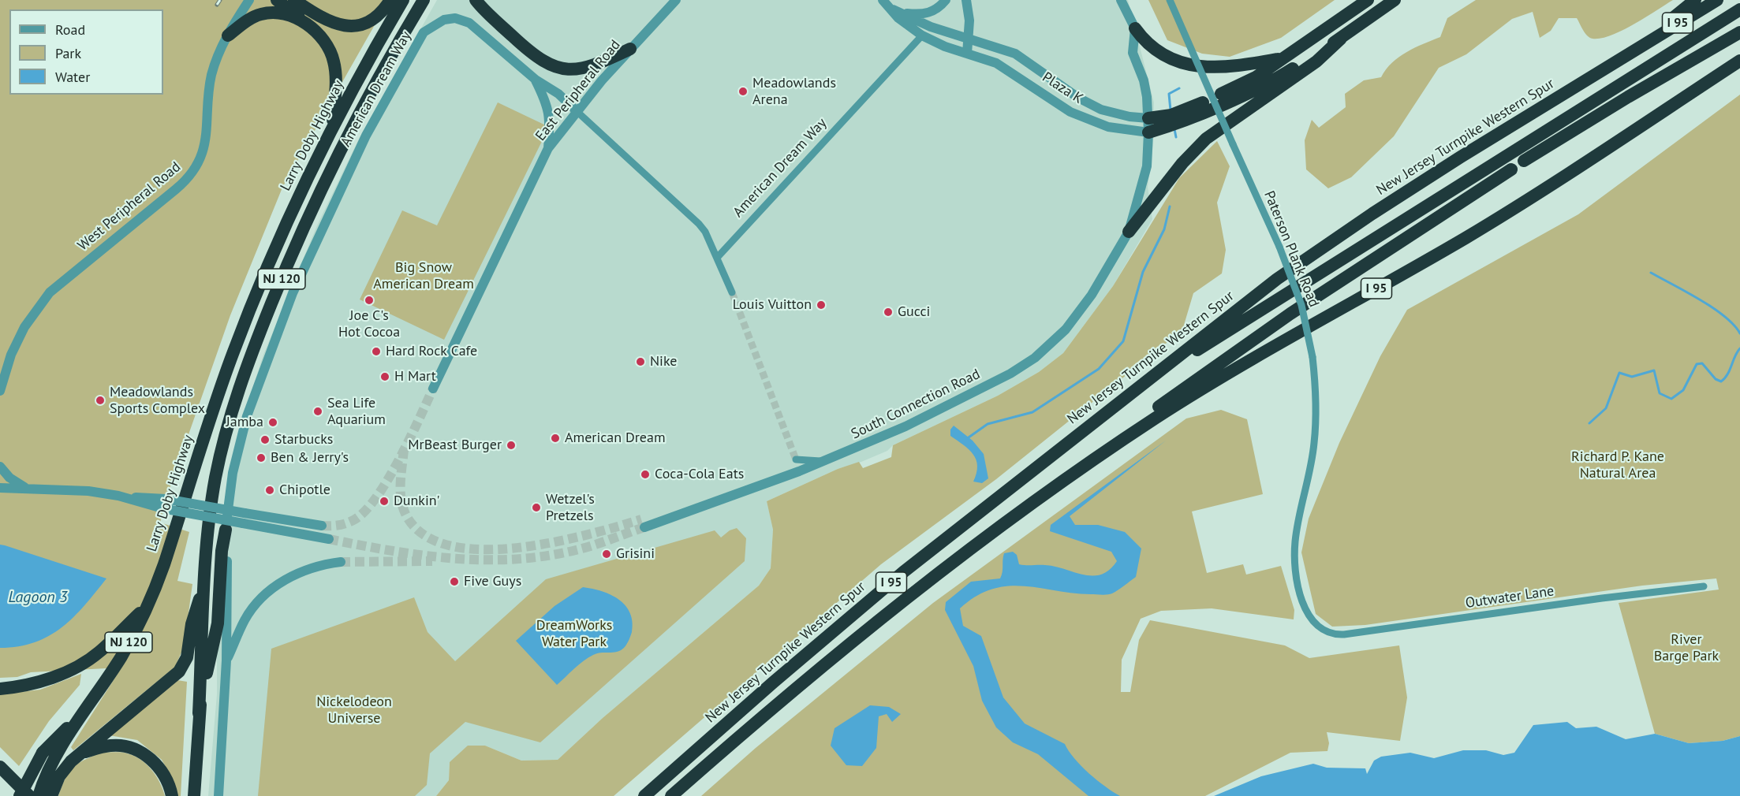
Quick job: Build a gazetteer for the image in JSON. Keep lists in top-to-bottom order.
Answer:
{
  "streets": {
    "highway": [
      "I 95",
      "Larry Doby Highway",
      "New Jersey Turnpike Western Spur",
      "NJ 120"
    ],
    "street": [
      "Plaza K",
      "American Dream Way",
      "East Peripheral Road",
      "West Peripheral Road",
      "Paterson Plank Road",
      "South Connection Road",
      "Outwater Lane"
    ]
  },
  "crossings": [
    ["Plaza K", "American Dream Way"],
    ["Plaza K", "South Connection Road"],
    ["American Dream Way", "East Peripheral Road"],
    ["Larry Doby Highway", "NJ 120"],
    ["Paterson Plank Road", "Outwater Lane"]
  ],
  "water": ["Lagoon 3"],
  "parks": [
    "Big Snow American Dream",
    "Richard P. Kane Natural Area",
    "DreamWorks Water Park",
    "River Barge Park",
    "Nickelodeon Universe"
  ],
  "places": [
    "Meadowlands Arena",
    "Joe C's Hot Cocoa",
    "Louis Vuitton",
    "Gucci",
    "Hard Rock Cafe",
    "Nike",
    "H Mart",
    "Meadowlands Sports Complex",
    "Sea Life Aquarium",
    "Jamba",
    "American Dream",
    "Starbucks",
    "MrBeast Burger",
    "Ben & Jerry's",
    "Coca-Cola Eats",
    "Chipotle",
    "Dunkin'",
    "Wetzel's Pretzels",
    "Grisini",
    "Five Guys"
  ],
  "legend": ["Road", "Park", "Water"]
}
